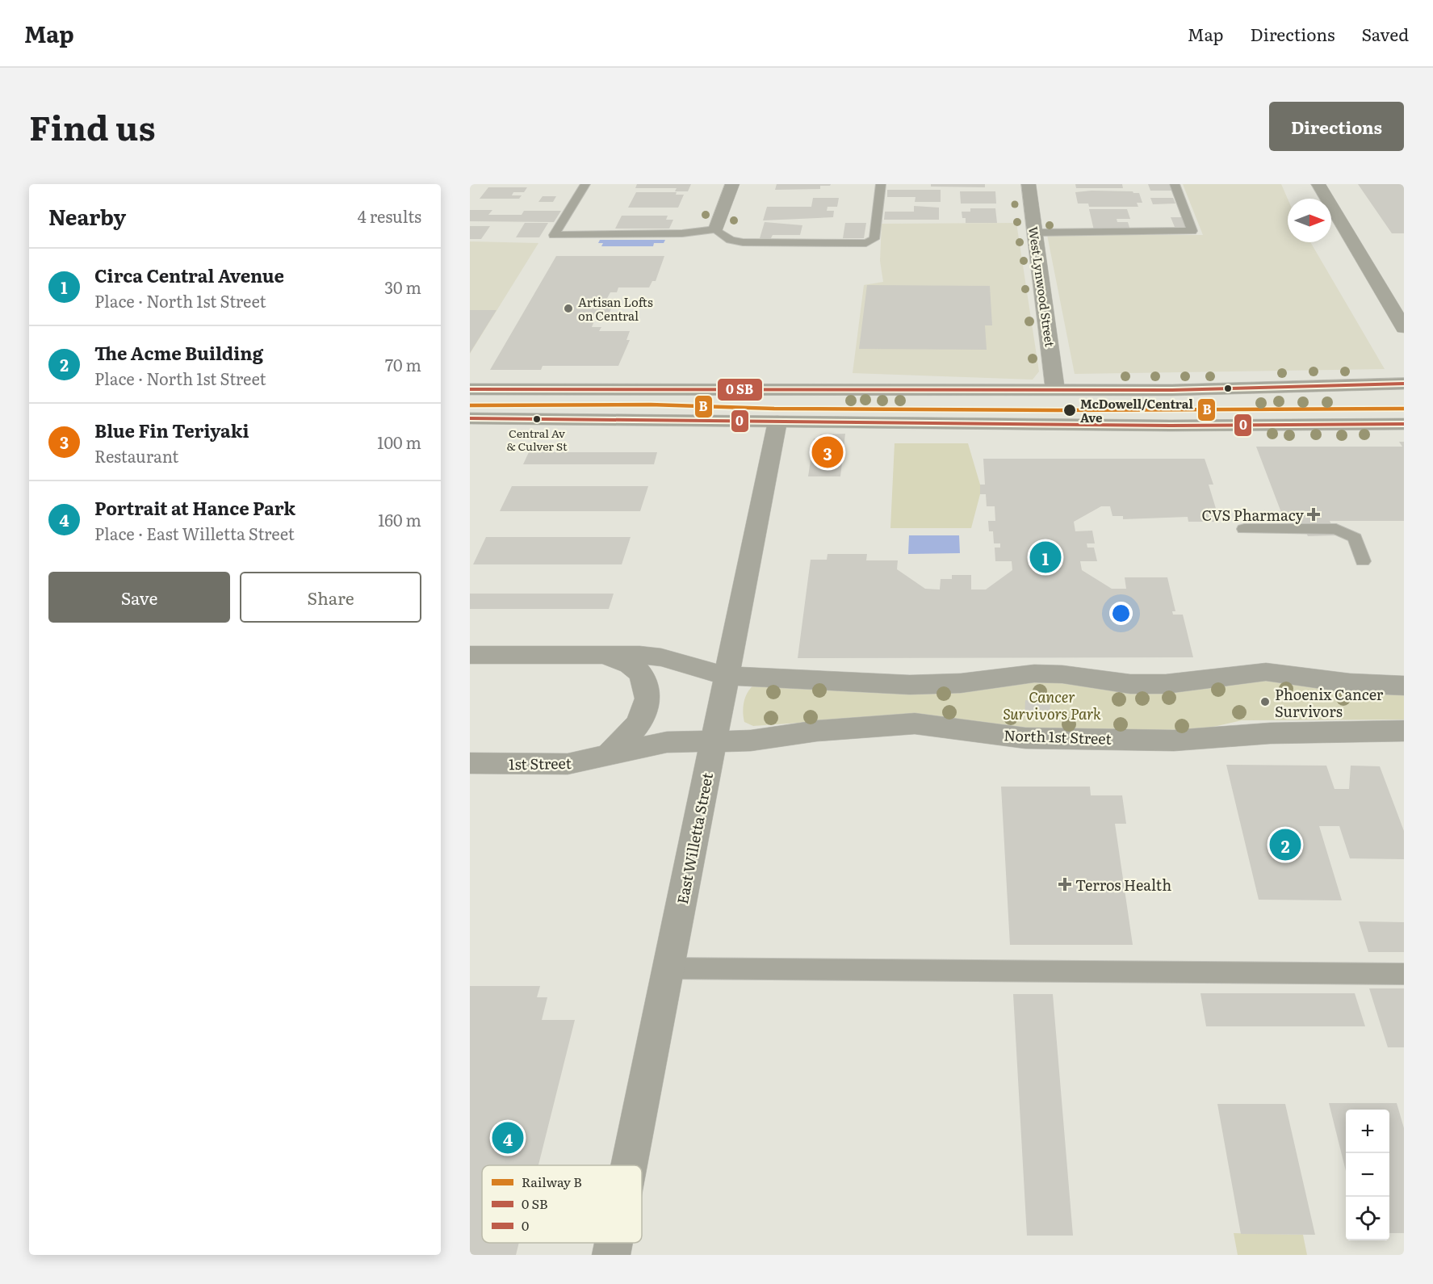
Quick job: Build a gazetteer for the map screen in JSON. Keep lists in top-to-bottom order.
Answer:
{
  "streets": {
    "street": [
      "West Lynwood Street",
      "North 1st Street",
      "1st Street",
      "East Willetta Street"
    ]
  },
  "crossings": [
    ["North 1st Street", "1st Street"],
    ["North 1st Street", "East Willetta Street"],
    ["1st Street", "East Willetta Street"]
  ],
  "parks": ["Cancer Survivors Park"],
  "places": {
    "other": [
      "Artisan Lofts on Central",
      "McDowell/Central Ave",
      "Central Av & Culver St",
      "Phoenix Cancer Survivors"
    ],
    "health": ["CVS Pharmacy", "Terros Health"]
  },
  "lines": ["rail line B", "transit line 0"],
  "legend": ["Railway B", "0 SB", "0"],
  "north": "right",
  "page": {
    "header": "Map",
    "nav": ["Map", "Directions", "Saved"],
    "title": "Find us",
    "buttons": [
      "Directions",
      ["Save", "Share"]
    ],
    "heading": ["Nearby", "4 results"],
    "list": [
      {
        "mark": "1",
        "name": "Circa Central Avenue",
        "note": "Place · North 1st Street",
        "value": "30 m"
      },
      {
        "mark": "2",
        "name": "The Acme Building",
        "note": "Place · North 1st Street",
        "value": "70 m"
      },
      {
        "mark": "3",
        "name": "Blue Fin Teriyaki",
        "note": "Restaurant",
        "value": "100 m"
      },
      {
        "mark": "4",
        "name": "Portrait at Hance Park",
        "note": "Place · East Willetta Street",
        "value": "160 m"
      }
    ],
    "pins": [
      "3",
      "1",
      "2",
      "4"
    ],
    "map_buttons": ["+", "−"]
  }
}
